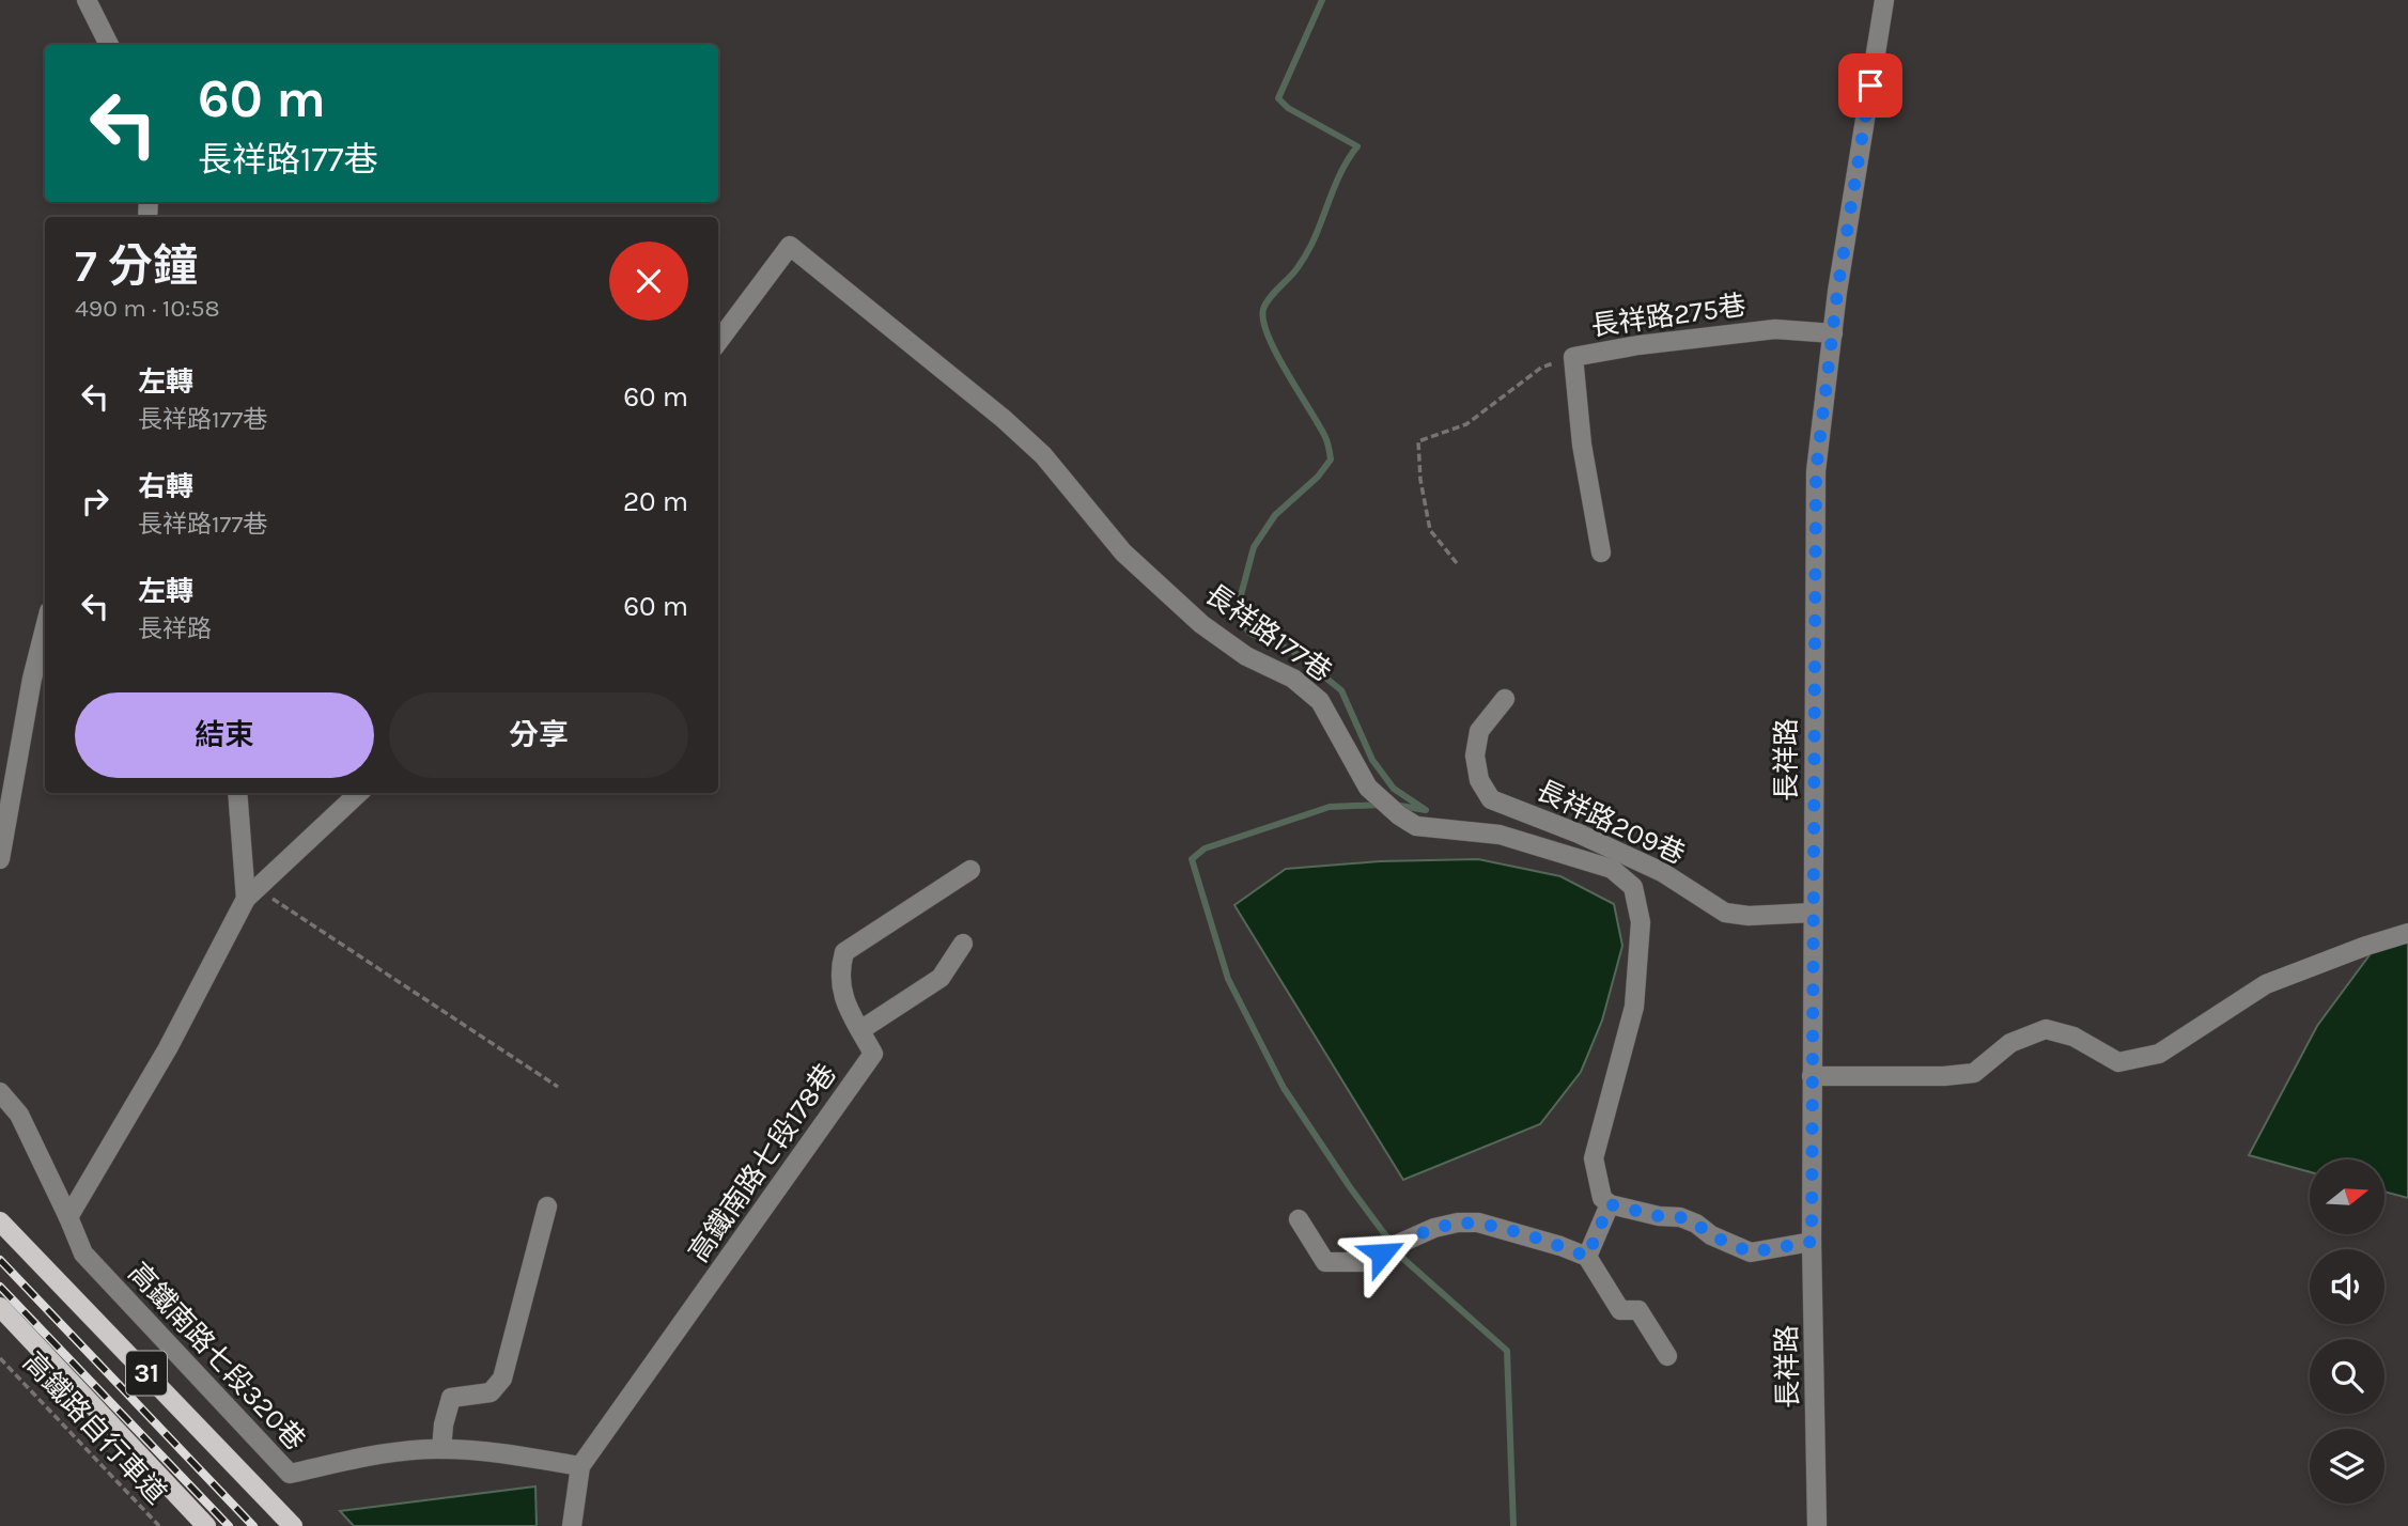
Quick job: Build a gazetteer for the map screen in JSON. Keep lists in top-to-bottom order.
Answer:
{
  "streets": {
    "main road": ["31"],
    "street": [
      "長祥路275巷",
      "長祥路177巷",
      "長祥路",
      "長祥路209巷",
      "高鐵南路七段178巷",
      "高鐵南路七段320巷"
    ],
    "path": ["高鐵路自行車道"]
  },
  "crossings": [
    ["長祥路275巷", "長祥路"],
    ["長祥路", "長祥路209巷"],
    ["高鐵南路七段178巷", "高鐵南路七段320巷"]
  ],
  "north": "right",
  "page": {
    "turn": ["60 m", "長祥路177巷"],
    "heading": ["7 分鐘", "490 m · 10:58"],
    "list": [
      {
        "name": "左轉",
        "note": "長祥路177巷",
        "value": "60 m"
      },
      {
        "name": "右轉",
        "note": "長祥路177巷",
        "value": "20 m"
      },
      {
        "name": "左轉",
        "note": "長祥路",
        "value": "60 m"
      }
    ],
    "buttons": ["結束", "分享"]
  }
}
